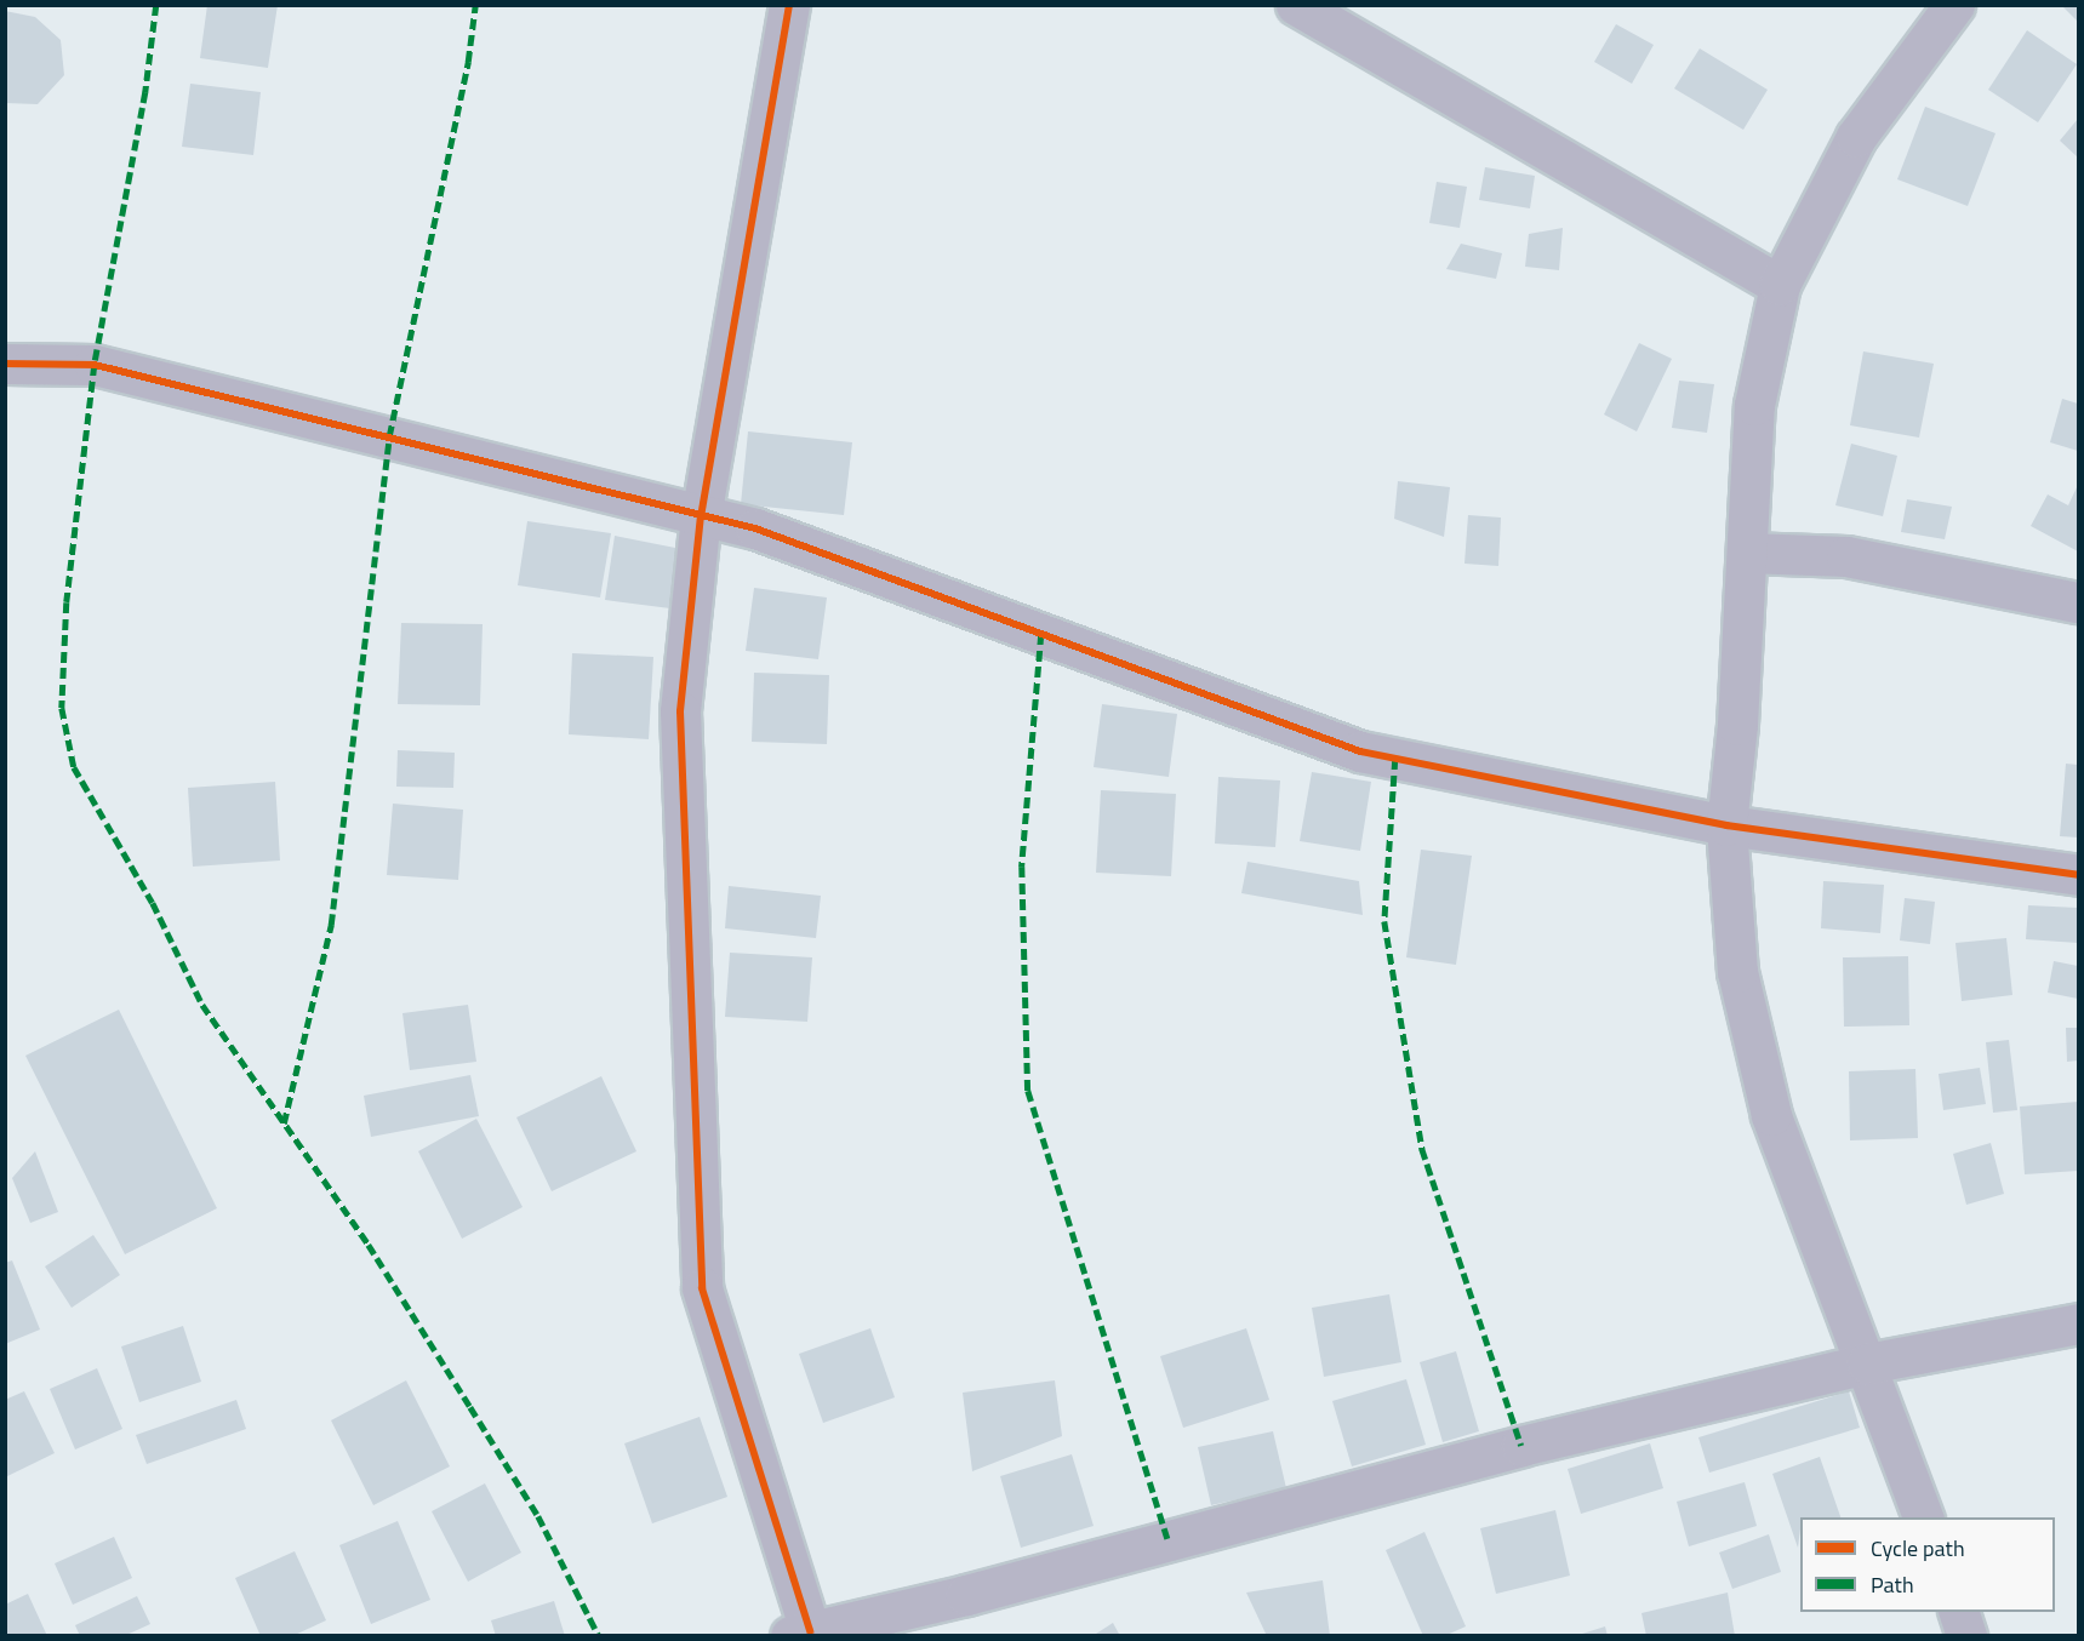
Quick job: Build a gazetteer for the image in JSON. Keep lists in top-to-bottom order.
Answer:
{
  "legend": ["Cycle path", "Path"]
}
